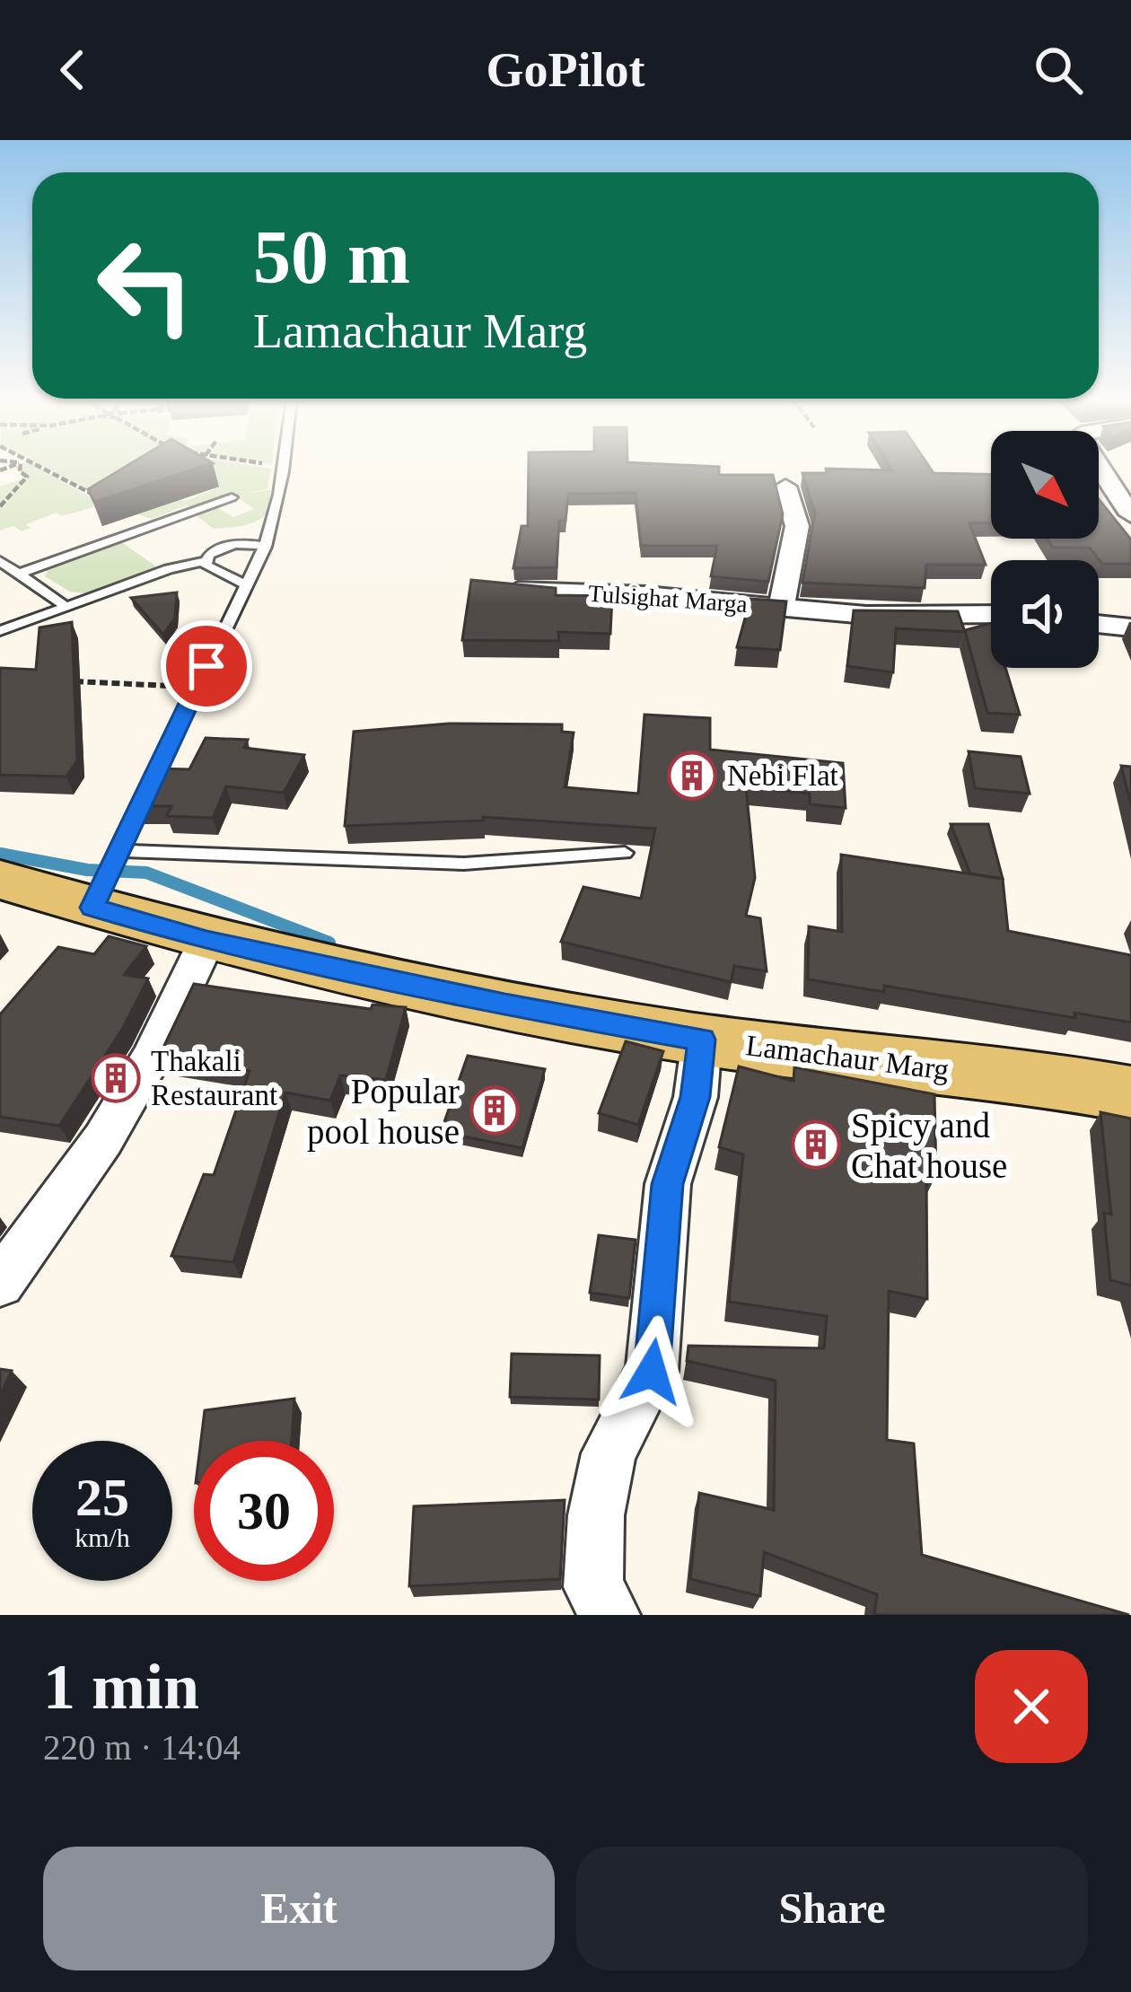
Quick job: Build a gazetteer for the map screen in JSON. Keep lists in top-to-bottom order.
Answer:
{
  "streets": {
    "main road": ["Lamachaur Marg"],
    "street": ["Tulsighat Marga"]
  },
  "places": {
    "building": [
      "Nebi Flat",
      "Thakali Restaurant",
      "Popular pool house",
      "Spicy and Chat house"
    ]
  },
  "north": "bottom right",
  "page": {
    "header": "GoPilot",
    "turn": ["50 m", "Lamachaur Marg"],
    "speed": "25 km/h",
    "limit": "30",
    "heading": ["1 min", "220 m · 14:04"],
    "buttons": ["Exit", "Share"]
  }
}
